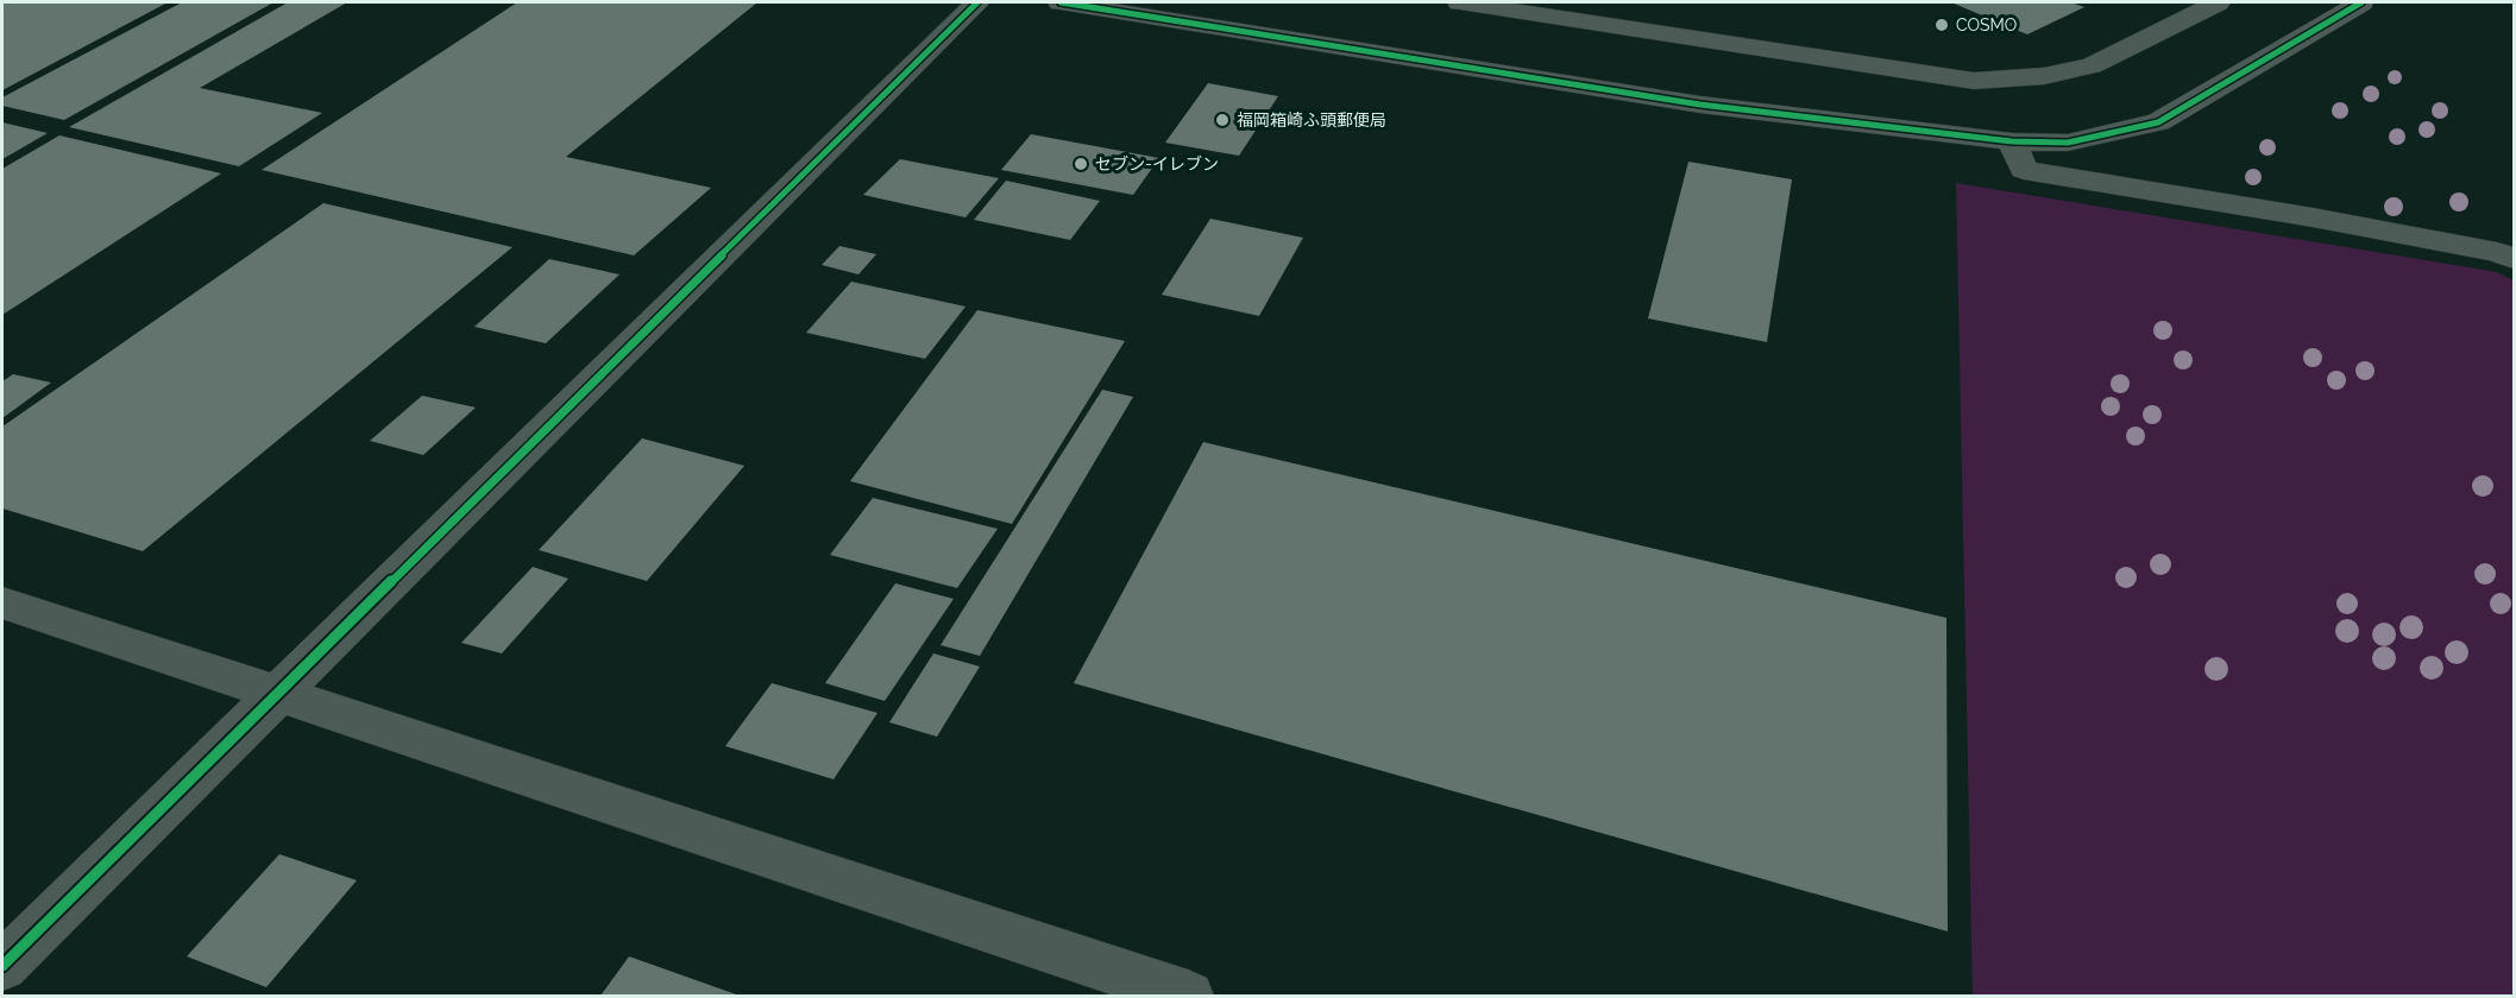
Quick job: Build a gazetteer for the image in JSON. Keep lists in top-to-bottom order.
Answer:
{
  "places": ["COSMO", "福岡箱崎ふ頭郵便局", "セブン-イレブン"]
}
